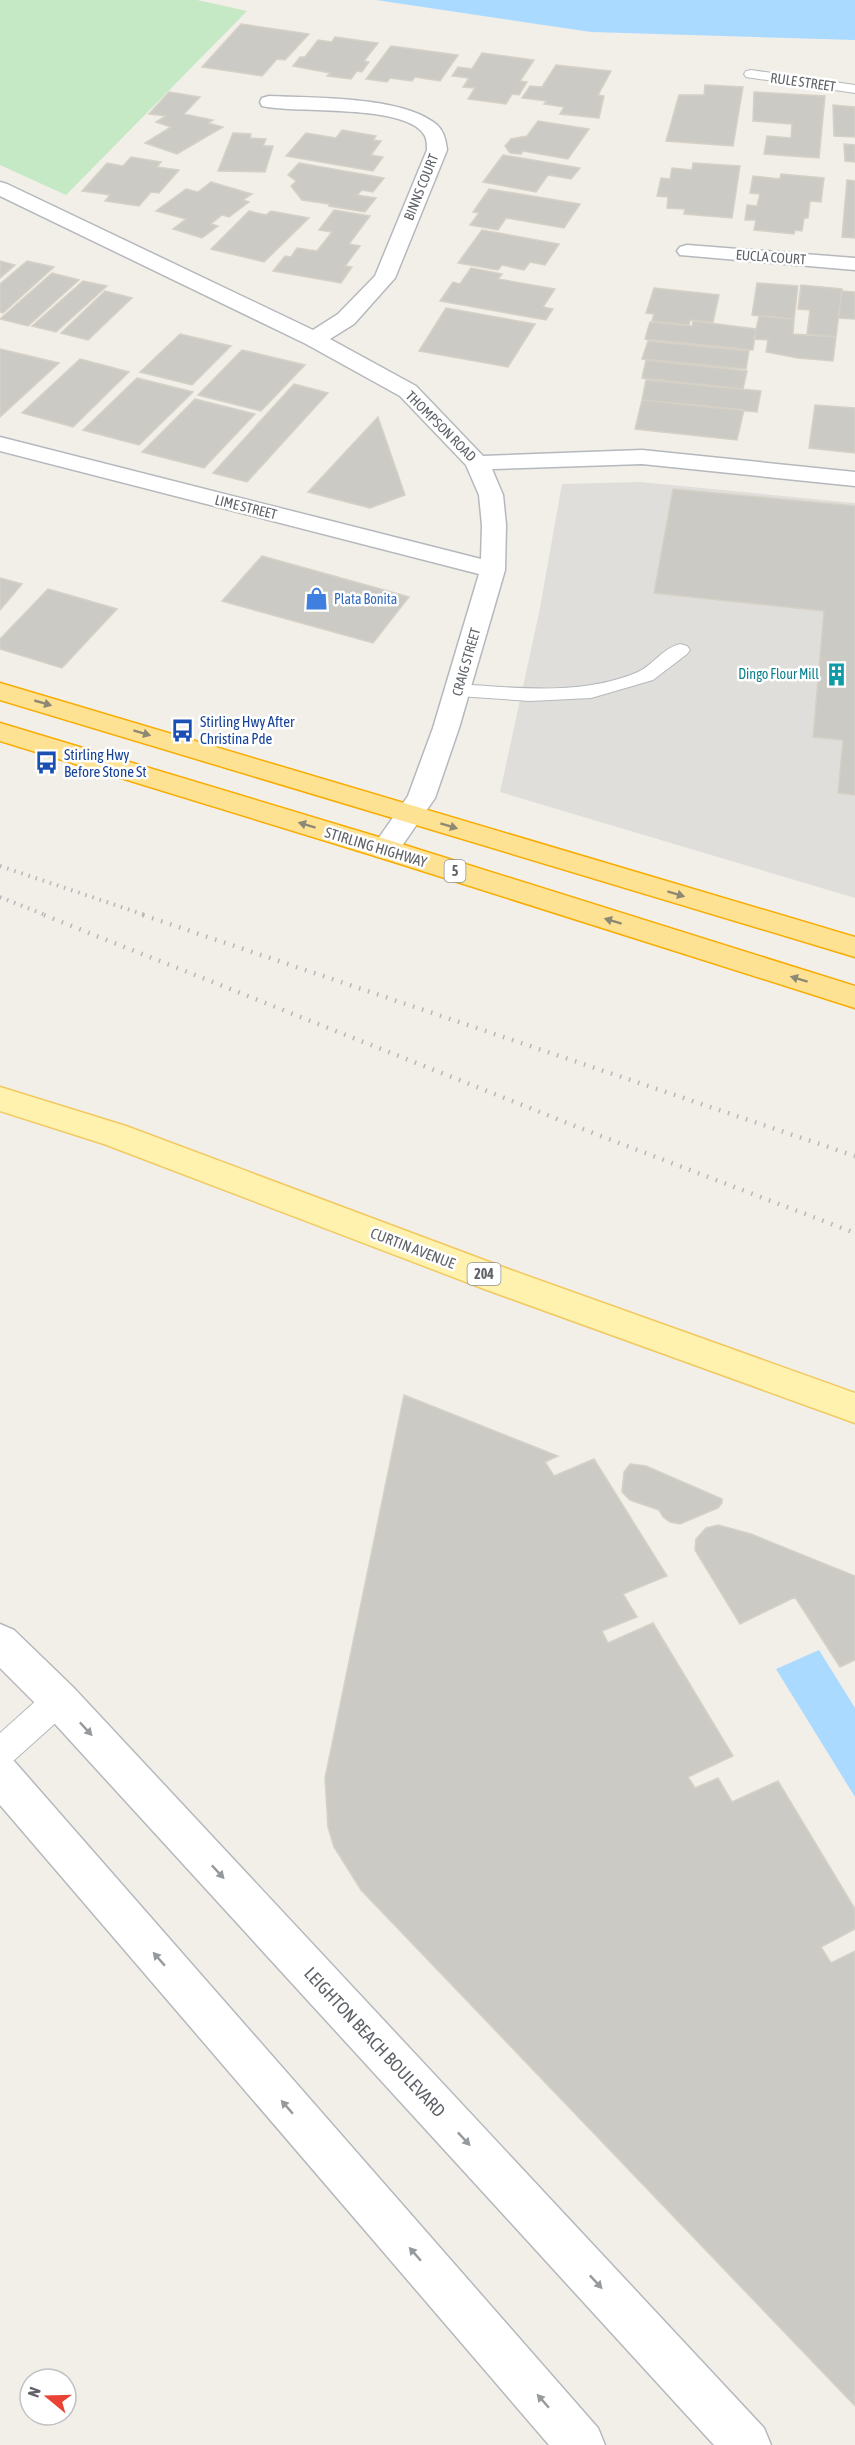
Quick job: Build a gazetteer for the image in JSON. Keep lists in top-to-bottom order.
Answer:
{
  "streets": {
    "highway": ["STIRLING HIGHWAY", "5"],
    "main road": ["CURTIN AVENUE", "204"],
    "street": [
      "BINNS COURT",
      "EUCLA COURT",
      "THOMPSON ROAD",
      "LIME STREET",
      "CRAIG STREET",
      "LEIGHTON BEACH BOULEVARD"
    ],
    "lane": ["RULE STREET"]
  },
  "crossings": [
    ["BINNS COURT", "THOMPSON ROAD"],
    ["THOMPSON ROAD", "CRAIG STREET"],
    ["LIME STREET", "CRAIG STREET"],
    ["CRAIG STREET", "STIRLING HIGHWAY"]
  ],
  "places": {
    "shop": ["Plata Bonita"],
    "building": ["Dingo Flour Mill"],
    "bus stop": ["Stirling Hwy After Christina Pde", "Stirling Hwy Before Stone St"]
  },
  "north": "left"
}
